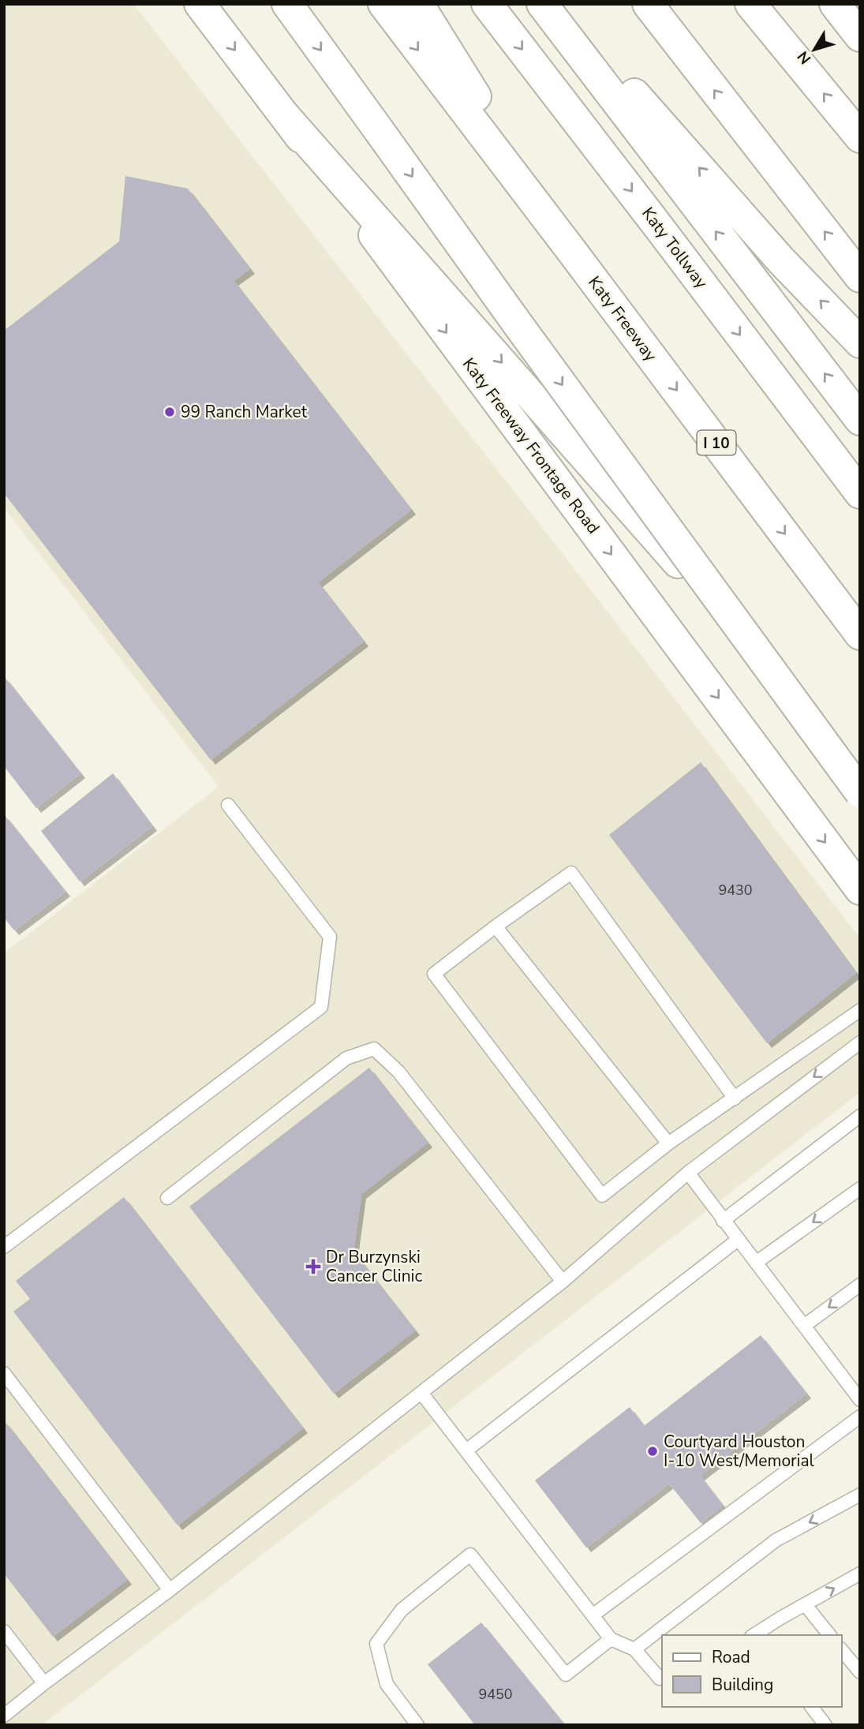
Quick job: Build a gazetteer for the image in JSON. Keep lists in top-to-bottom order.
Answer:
{
  "streets": {
    "main road": [
      "Katy Tollway",
      "Katy Freeway",
      "I 10",
      "Katy Freeway Frontage Road"
    ]
  },
  "places": {
    "other": ["99 Ranch Market", "Courtyard Houston I-10 West/Memorial"],
    "health": ["Dr Burzynski Cancer Clinic"]
  },
  "house_numbers": ["9430", "9450"],
  "legend": ["Road", "Building"],
  "north": "bottom left"
}
